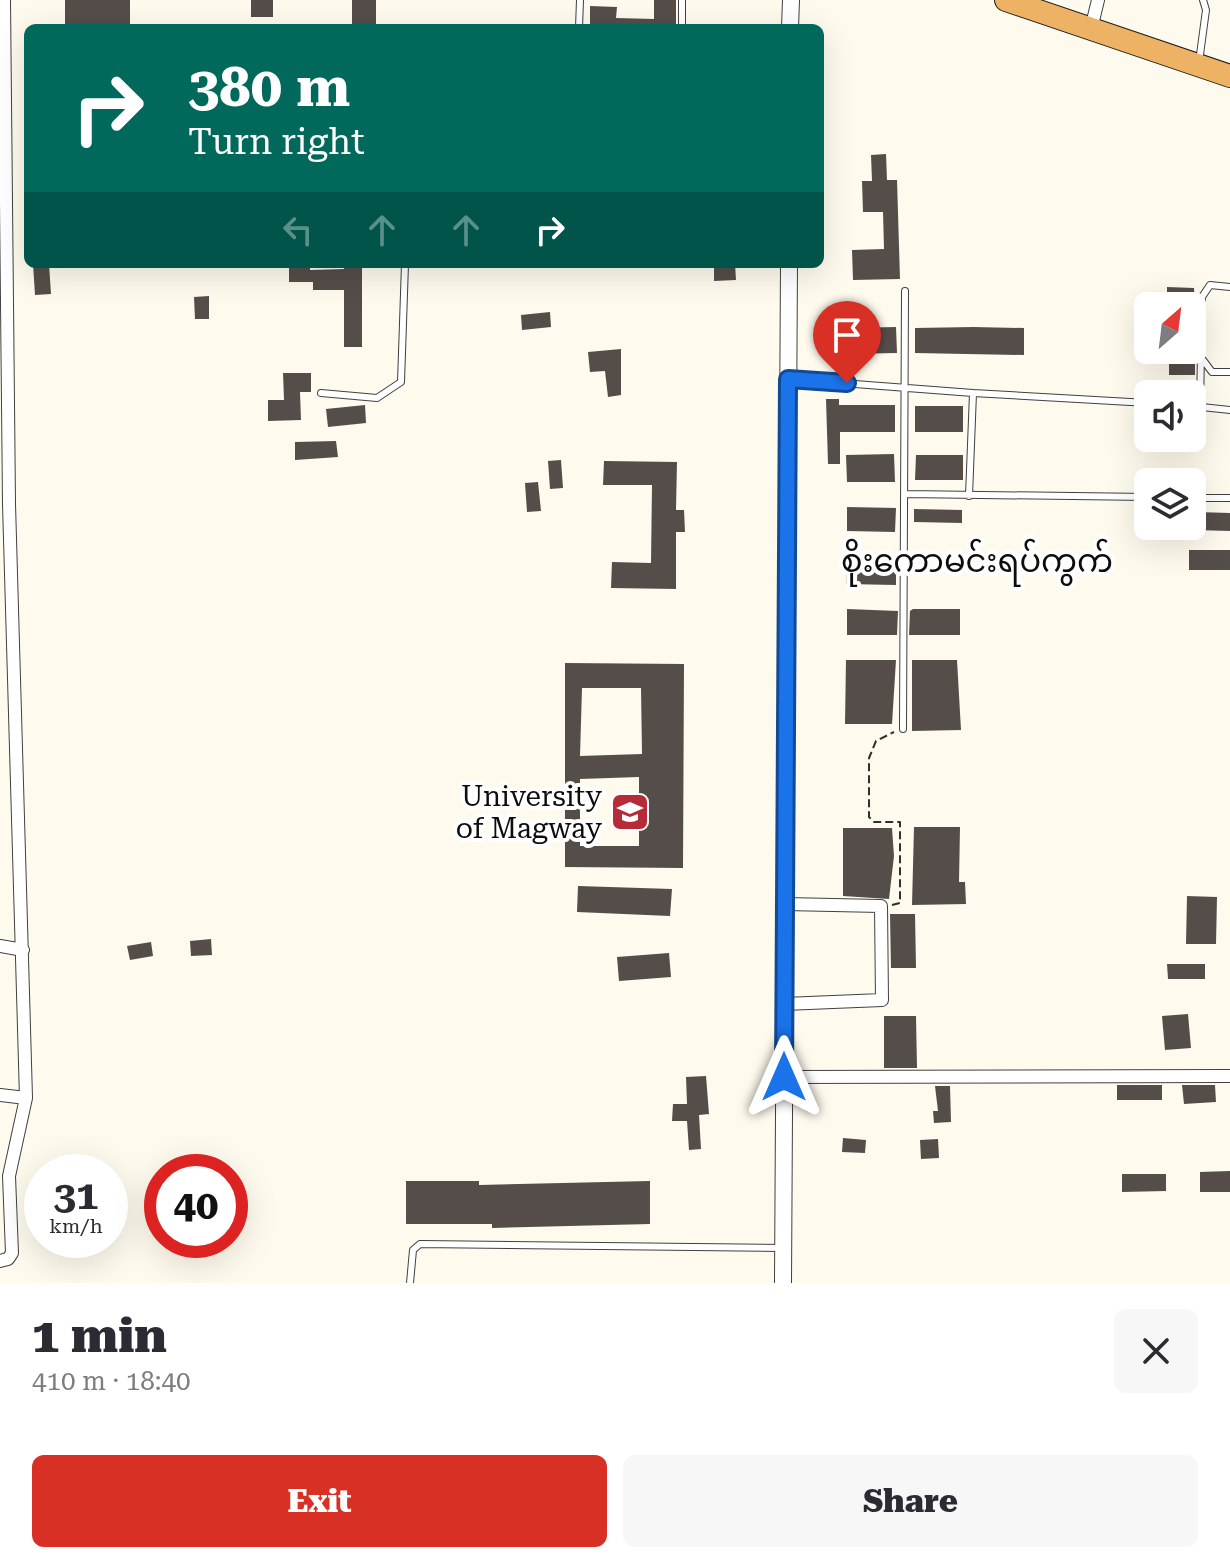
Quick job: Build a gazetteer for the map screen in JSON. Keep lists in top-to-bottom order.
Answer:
{
  "districts": ["စိုးကောမင်းရပ်ကွက်"],
  "places": {
    "school or university": ["University of Magway"]
  },
  "north": "top right",
  "page": {
    "turn": ["380 m", "Turn right"],
    "speed": "31 km/h",
    "limit": "40",
    "heading": ["1 min", "410 m · 18:40"],
    "buttons": ["Exit", "Share"]
  }
}
